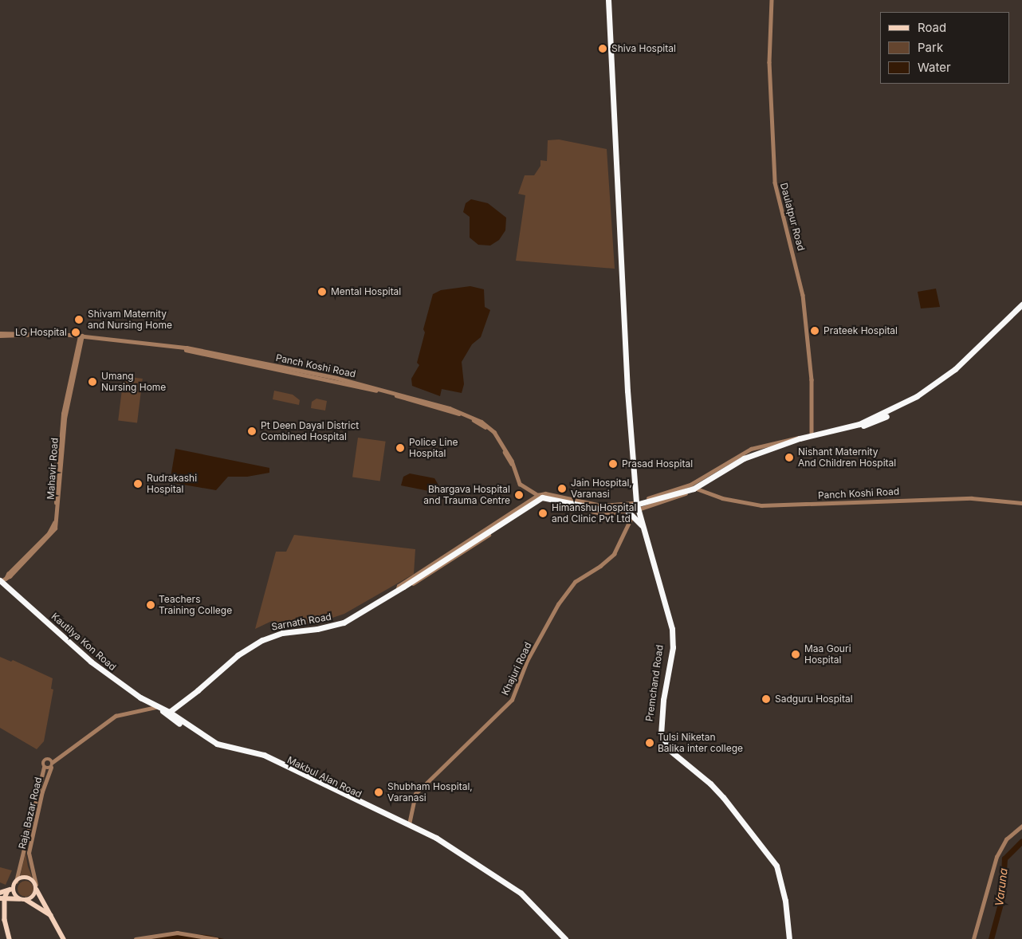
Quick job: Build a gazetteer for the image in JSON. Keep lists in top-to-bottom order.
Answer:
{
  "streets": {
    "highway": [
      "Sarnath Road",
      "Kautilya Kon Road",
      "Premchand Road",
      "Makbul Alan Road"
    ],
    "street": [
      "Daulatpur Road",
      "Panch Koshi Road",
      "Khajuri Road",
      "Raja Bazar Road"
    ]
  },
  "crossings": [
    ["Daulatpur Road", "Sarnath Road"],
    ["Panch Koshi Road", "Khajuri Road"],
    ["Panch Koshi Road", "Premchand Road"],
    ["Sarnath Road", "Kautilya Kon Road"],
    ["Sarnath Road", "Makbul Alan Road"],
    ["Kautilya Kon Road", "Makbul Alan Road"],
    ["Khajuri Road", "Makbul Alan Road"]
  ],
  "water": ["Varuna"],
  "places": [
    "Shiva Hospital",
    "Mental Hospital",
    "Shivam Maternity and Nursing Home",
    "Prateek Hospital",
    "LG Hospital",
    "Umang Nursing Home",
    "Pt Deen Dayal District Combined Hospital",
    "Police Line Hospital",
    "Nishant Maternity And Children Hospital",
    "Prasad Hospital",
    "Rudrakashi Hospital",
    "Jain Hospital, Varanasi",
    "Bhargava Hospital and Trauma Centre",
    "Himanshu Hospital and Clinic Pvt Ltd",
    "Teachers Training College",
    "Maa Gouri Hospital",
    "Sadguru Hospital",
    "Tulsi Niketan Balika inter college",
    "Shubham Hospital, Varanasi"
  ],
  "legend": ["Road", "Park", "Water"]
}
